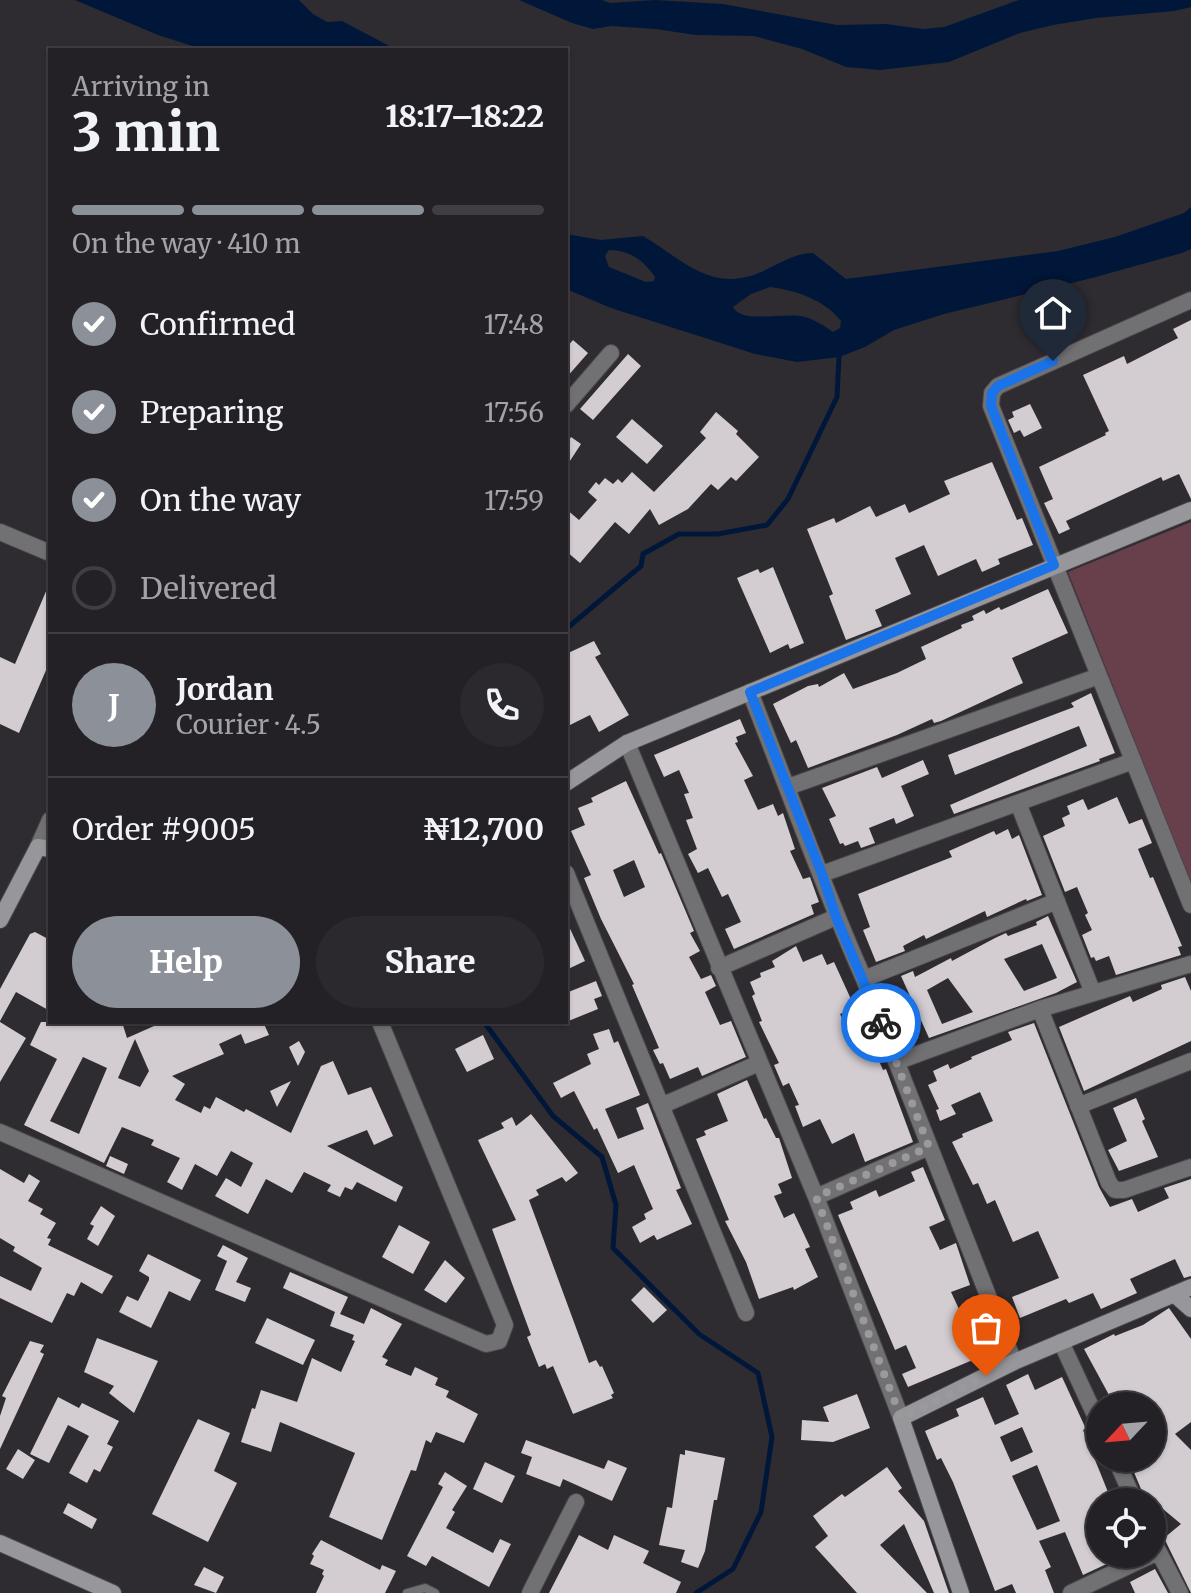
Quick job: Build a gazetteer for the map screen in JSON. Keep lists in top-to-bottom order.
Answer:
{
  "north": "bottom left",
  "page": {
    "heading": ["3 min", "Arriving in", "18:17–18:22"],
    "panel": [
      "Jordan",
      "Courier · 4.5",
      "Order #9005",
      "₦12,700"
    ],
    "bar": "On the way · 410 m",
    "list": [
      ["Confirmed", "17:48"],
      ["Preparing", "17:56"],
      ["On the way", "17:59"],
      "Delivered"
    ],
    "round": "J",
    "buttons": ["Help", "Share"]
  }
}
